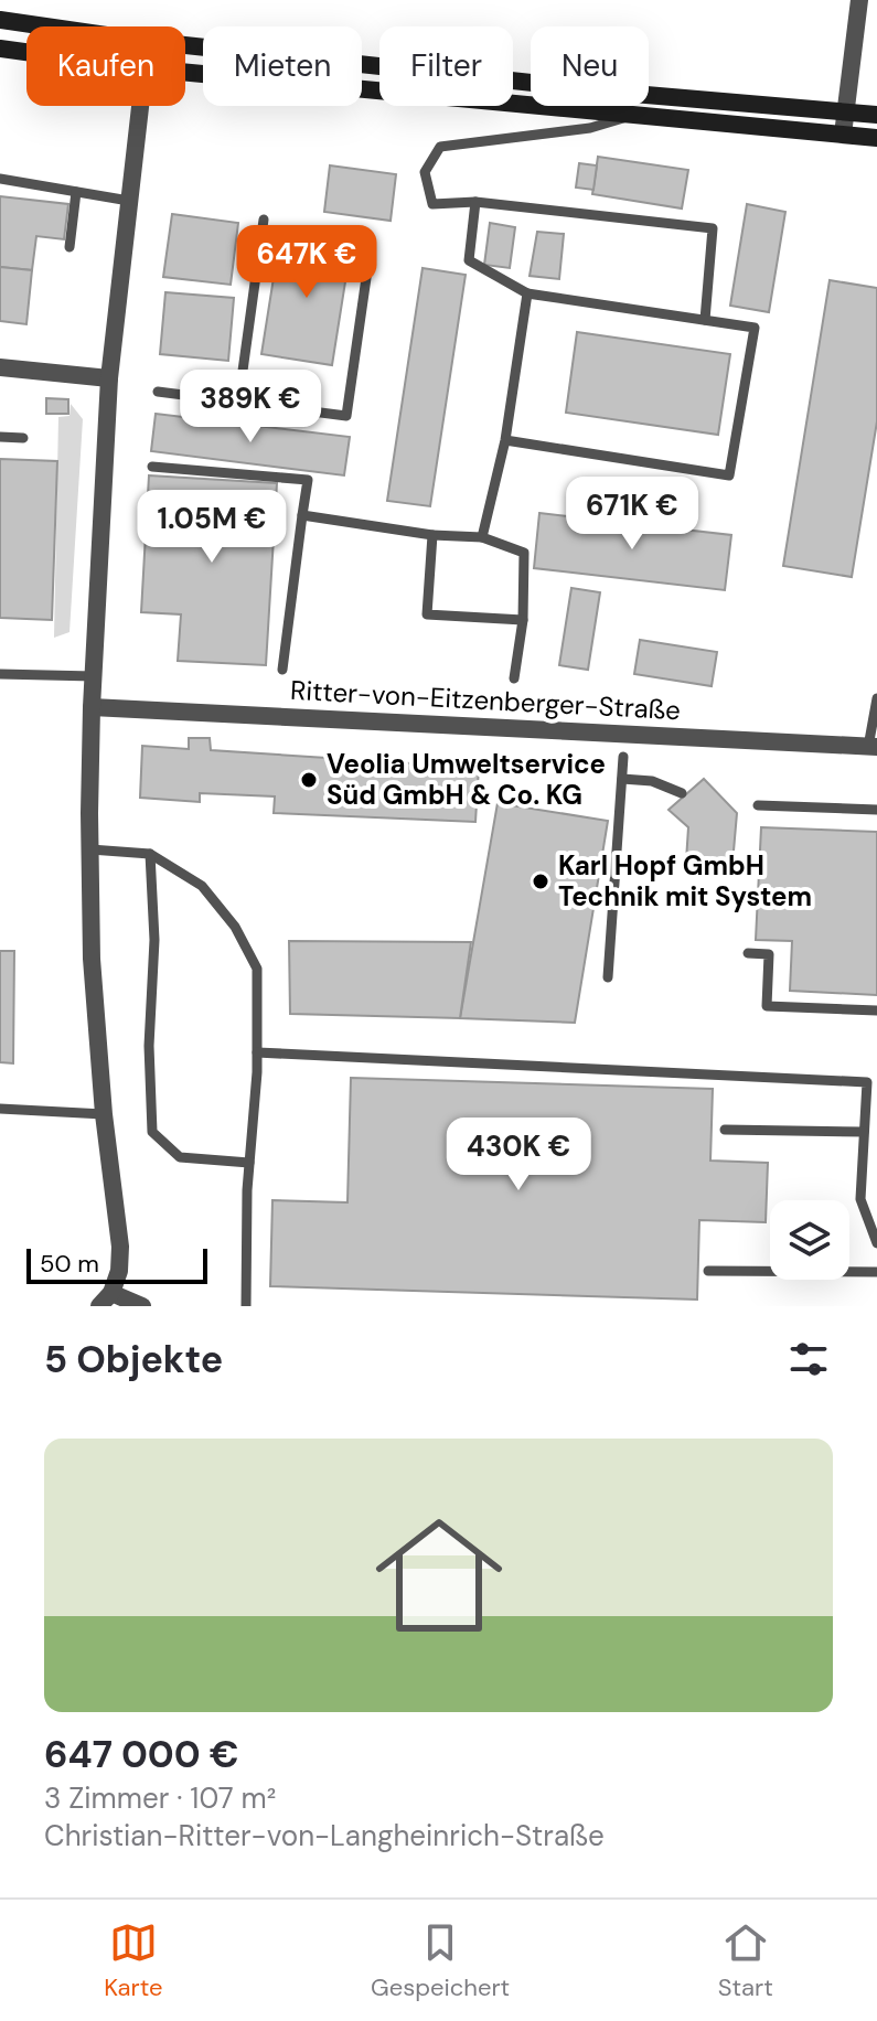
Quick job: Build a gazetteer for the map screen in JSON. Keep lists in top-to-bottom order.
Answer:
{
  "streets": {
    "street": ["Ritter-von-Eitzenberger-Straße"]
  },
  "places": ["Veolia Umweltservice Süd GmbH & Co. KG", "Karl Hopf GmbH Technik mit System"],
  "scale_bar": "50 m",
  "page": {
    "chip": [
      "Kaufen",
      "Mieten",
      "Filter",
      "Neu"
    ],
    "price": [
      "647K €",
      "389K €",
      "671K €",
      "1.05M €",
      "430K €"
    ],
    "scale": "50 m",
    "heading": "5 Objekte",
    "list": [
      {
        "name": "647 000 €",
        "note": "3 Zimmer · 107 m² · Christian-Ritter-von-Langheinrich-Straße"
      }
    ],
    "tabs": ["Karte", "Gespeichert", "Start"]
  }
}
